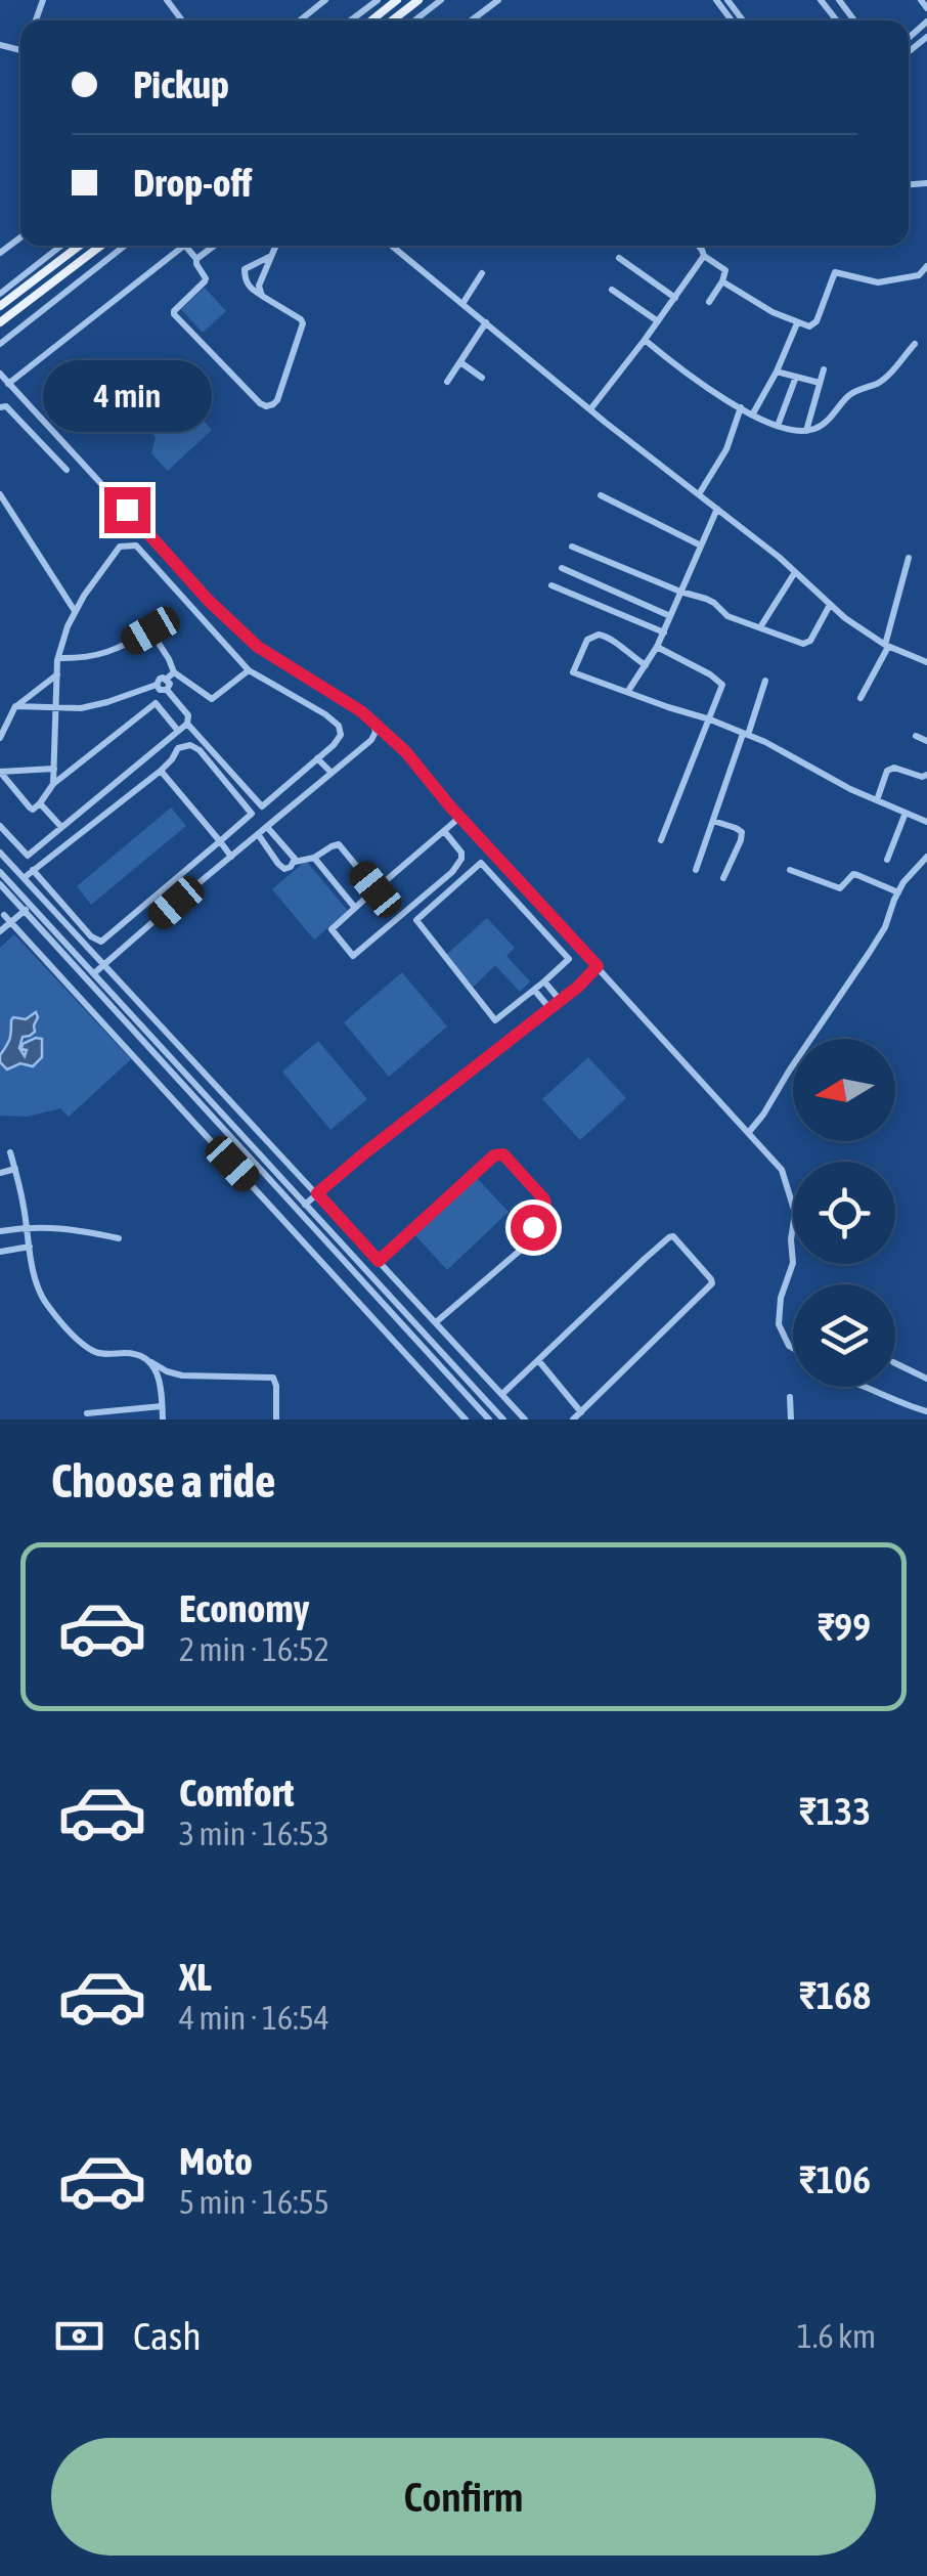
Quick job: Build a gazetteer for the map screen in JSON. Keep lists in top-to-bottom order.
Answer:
{
  "north": "left",
  "page": {
    "banner": ["Pickup", "Drop-off"],
    "bubble": "4 min",
    "heading": "Choose a ride",
    "list": [
      {
        "name": "Economy",
        "note": "2 min · 16:52",
        "value": "₹99"
      },
      {
        "name": "Comfort",
        "note": "3 min · 16:53",
        "value": "₹133"
      },
      {
        "name": "XL",
        "note": "4 min · 16:54",
        "value": "₹168"
      },
      {
        "name": "Moto",
        "note": "5 min · 16:55",
        "value": "₹106"
      }
    ],
    "pay": ["Cash", "1.6 km"],
    "buttons": "Confirm"
  }
}
